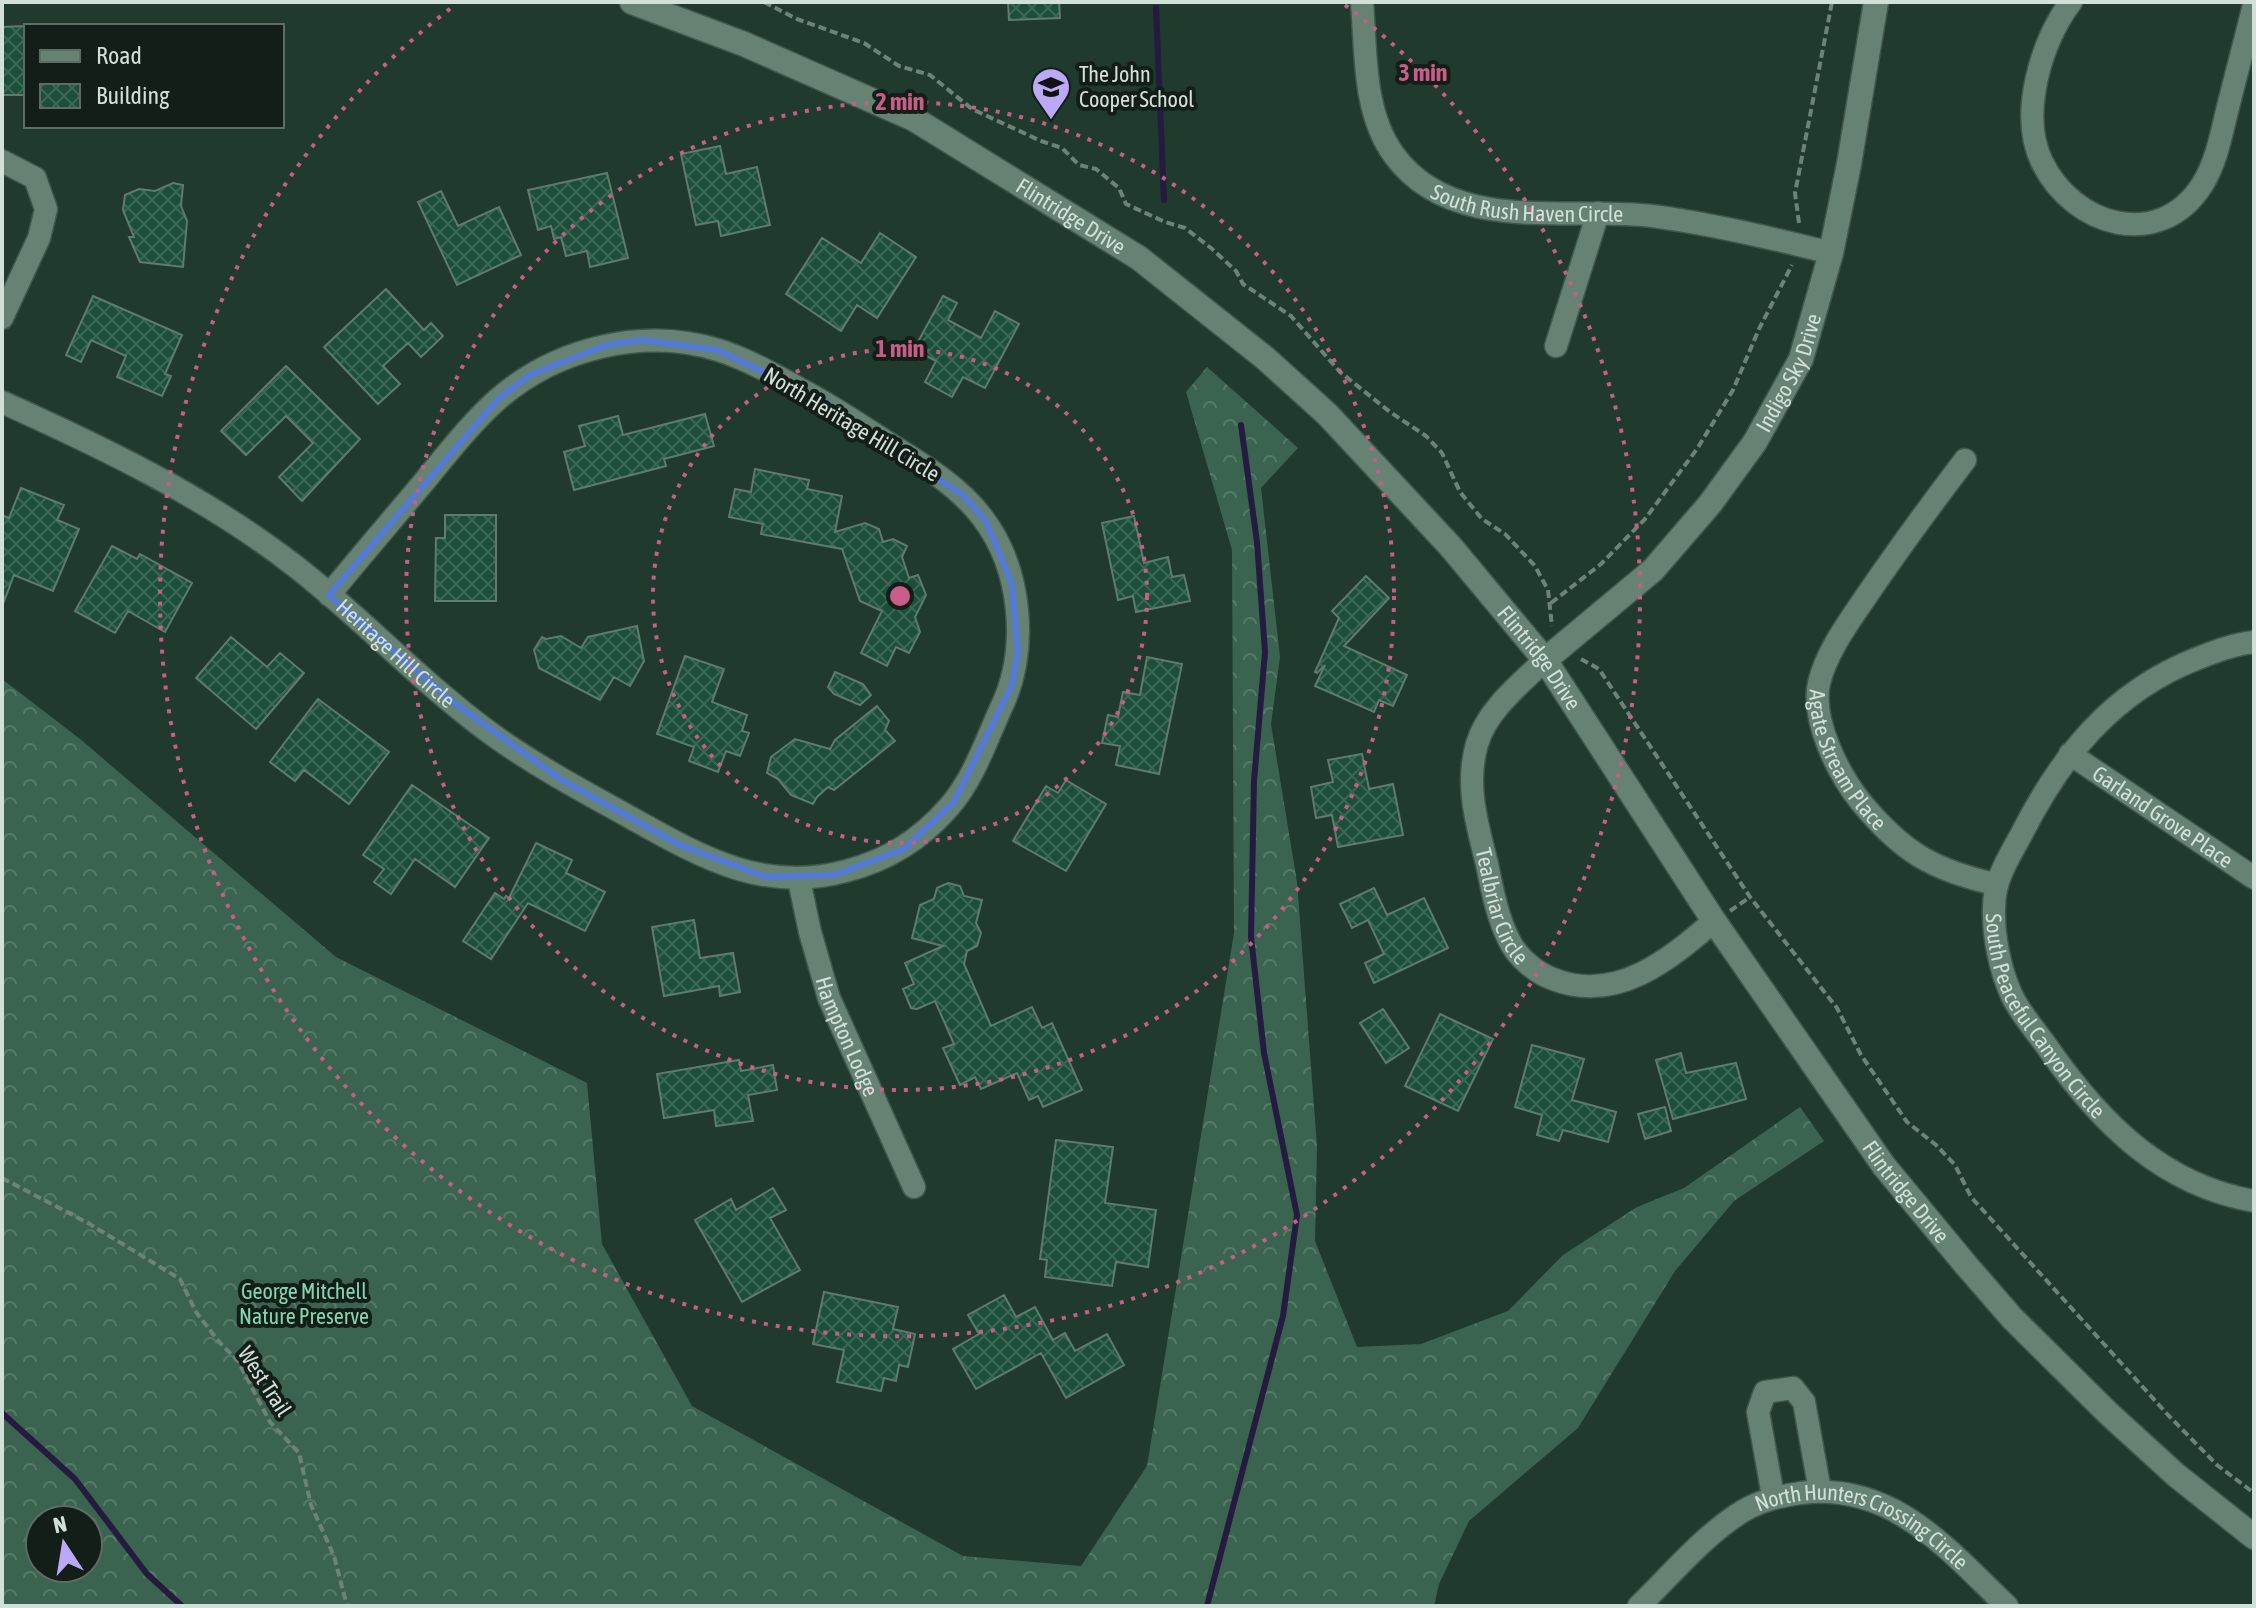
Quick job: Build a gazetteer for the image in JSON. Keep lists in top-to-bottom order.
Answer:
{
  "streets": {
    "street": [
      "South Rush Haven Circle",
      "Flintridge Drive",
      "Indigo Sky Drive",
      "North Heritage Hill Circle",
      "Heritage Hill Circle",
      "Agate Stream Place",
      "Garland Grove Place",
      "Tealbriar Circle",
      "South Peaceful Canyon Circle",
      "Hampton Lodge",
      "North Hunters Crossing Circle"
    ],
    "path": ["West Trail"]
  },
  "crossings": [
    ["South Rush Haven Circle", "Indigo Sky Drive"],
    ["Flintridge Drive", "Indigo Sky Drive"],
    ["Flintridge Drive", "Tealbriar Circle"],
    ["Indigo Sky Drive", "Tealbriar Circle"],
    ["North Heritage Hill Circle", "Heritage Hill Circle"],
    ["North Heritage Hill Circle", "Hampton Lodge"],
    ["Heritage Hill Circle", "Hampton Lodge"],
    ["Agate Stream Place", "South Peaceful Canyon Circle"],
    ["Garland Grove Place", "South Peaceful Canyon Circle"]
  ],
  "parks": ["George Mitchell Nature Preserve"],
  "places": {
    "school or university": ["The John Cooper School"]
  },
  "legend": ["Road", "Building"],
  "north": "top",
  "rings": ["3 min", "2 min", "1 min"]
}
